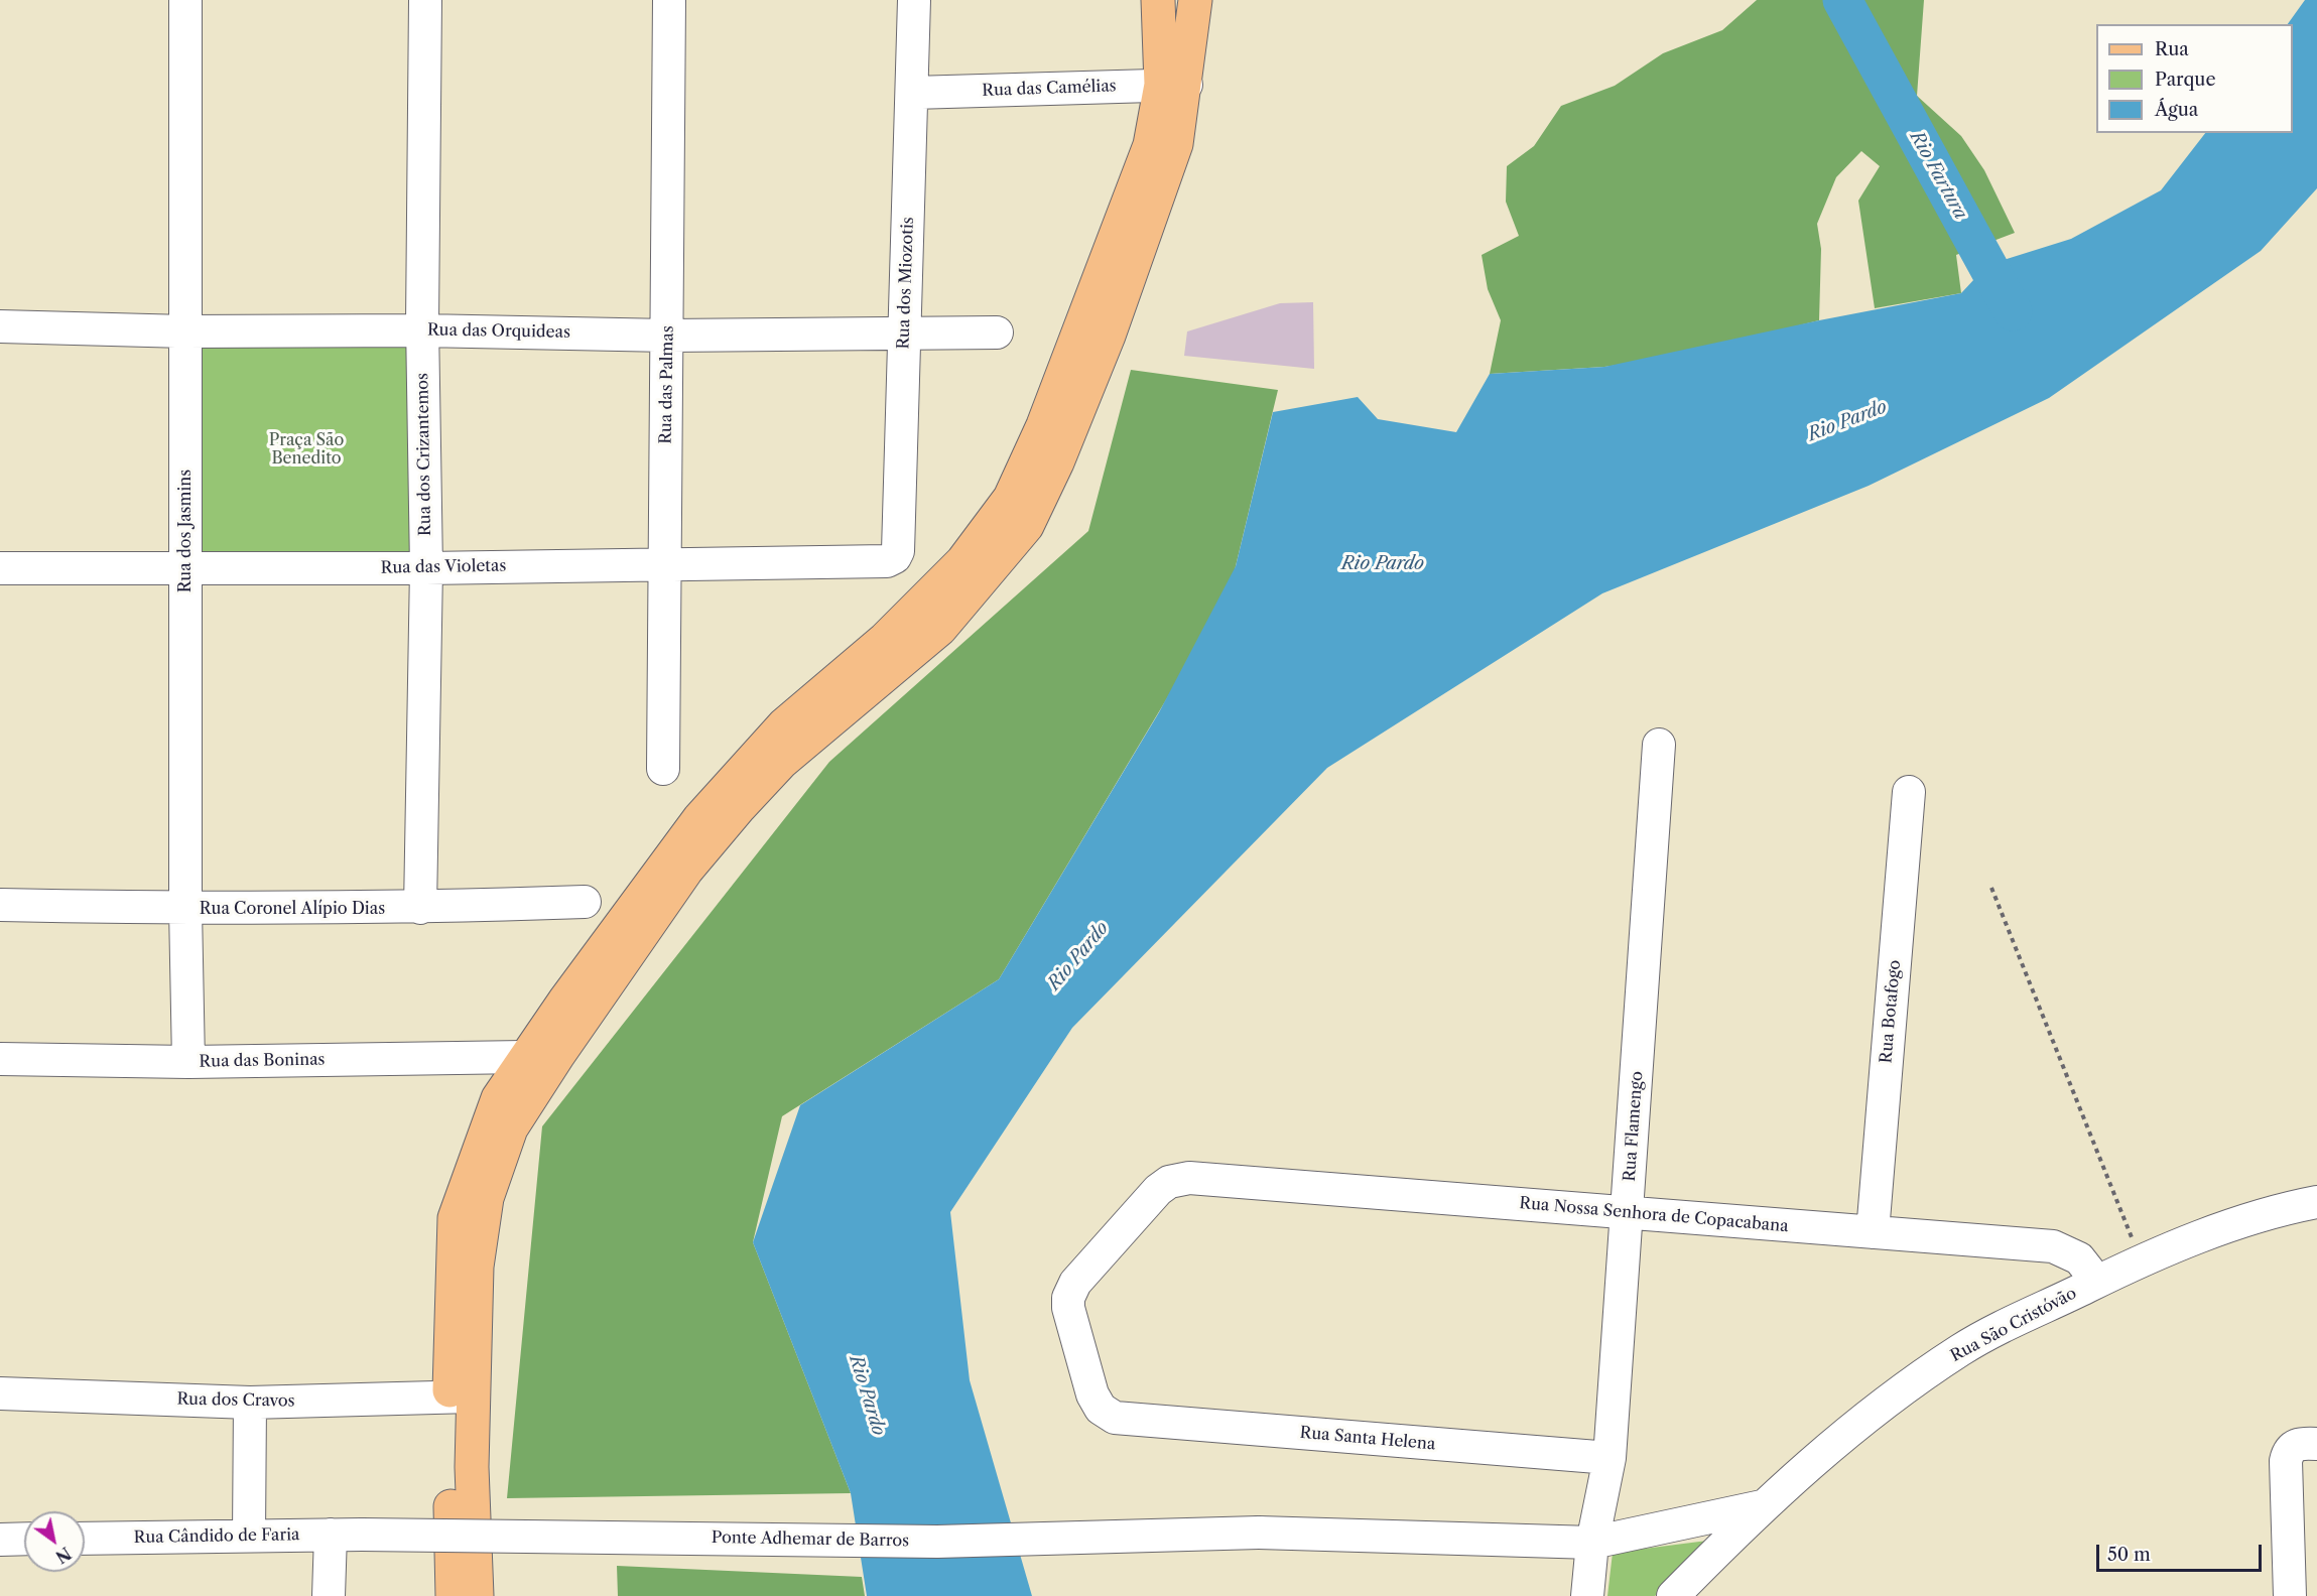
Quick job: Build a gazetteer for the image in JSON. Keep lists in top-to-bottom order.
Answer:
{
  "streets": {
    "street": [
      "Rua das Camélias",
      "Rua dos Miozotis",
      "Rua das Orquideas",
      "Rua das Palmas",
      "Rua dos Crizantemos",
      "Rua dos Jasmins",
      "Rua das Violetas",
      "Rua Coronel Alípio Dias",
      "Rua Botafogo",
      "Rua das Boninas",
      "Rua Flamengo",
      "Rua Nossa Senhora de Copacabana",
      "Rua São Cristóvão",
      "Rua dos Cravos",
      "Rua Santa Helena",
      "Rua Cândido de Faria",
      "Ponte Adhemar de Barros"
    ]
  },
  "crossings": [
    ["Rua das Camélias", "Rua dos Miozotis"],
    ["Rua dos Miozotis", "Rua das Orquideas"],
    ["Rua dos Miozotis", "Rua das Violetas"],
    ["Rua das Orquideas", "Rua das Palmas"],
    ["Rua das Orquideas", "Rua dos Crizantemos"],
    ["Rua das Orquideas", "Rua dos Jasmins"],
    ["Rua das Palmas", "Rua das Violetas"],
    ["Rua dos Crizantemos", "Rua das Violetas"],
    ["Rua dos Crizantemos", "Rua Coronel Alípio Dias"],
    ["Rua dos Jasmins", "Rua das Violetas"],
    ["Rua dos Jasmins", "Rua Coronel Alípio Dias"],
    ["Rua dos Jasmins", "Rua das Boninas"],
    ["Rua Botafogo", "Rua Nossa Senhora de Copacabana"],
    ["Rua Flamengo", "Rua Nossa Senhora de Copacabana"],
    ["Rua Flamengo", "Rua Santa Helena"],
    ["Rua Flamengo", "Ponte Adhemar de Barros"],
    ["Rua Nossa Senhora de Copacabana", "Rua São Cristóvão"],
    ["Rua Nossa Senhora de Copacabana", "Rua Santa Helena"],
    ["Rua São Cristóvão", "Ponte Adhemar de Barros"],
    ["Rua Cândido de Faria", "Ponte Adhemar de Barros"]
  ],
  "water": ["Rio Fartura", "Rio Pardo"],
  "parks": ["Praça São Benedito"],
  "legend": ["Rua", "Parque", "Água"],
  "scale_bar": "50 m",
  "north": "bottom right"
}
